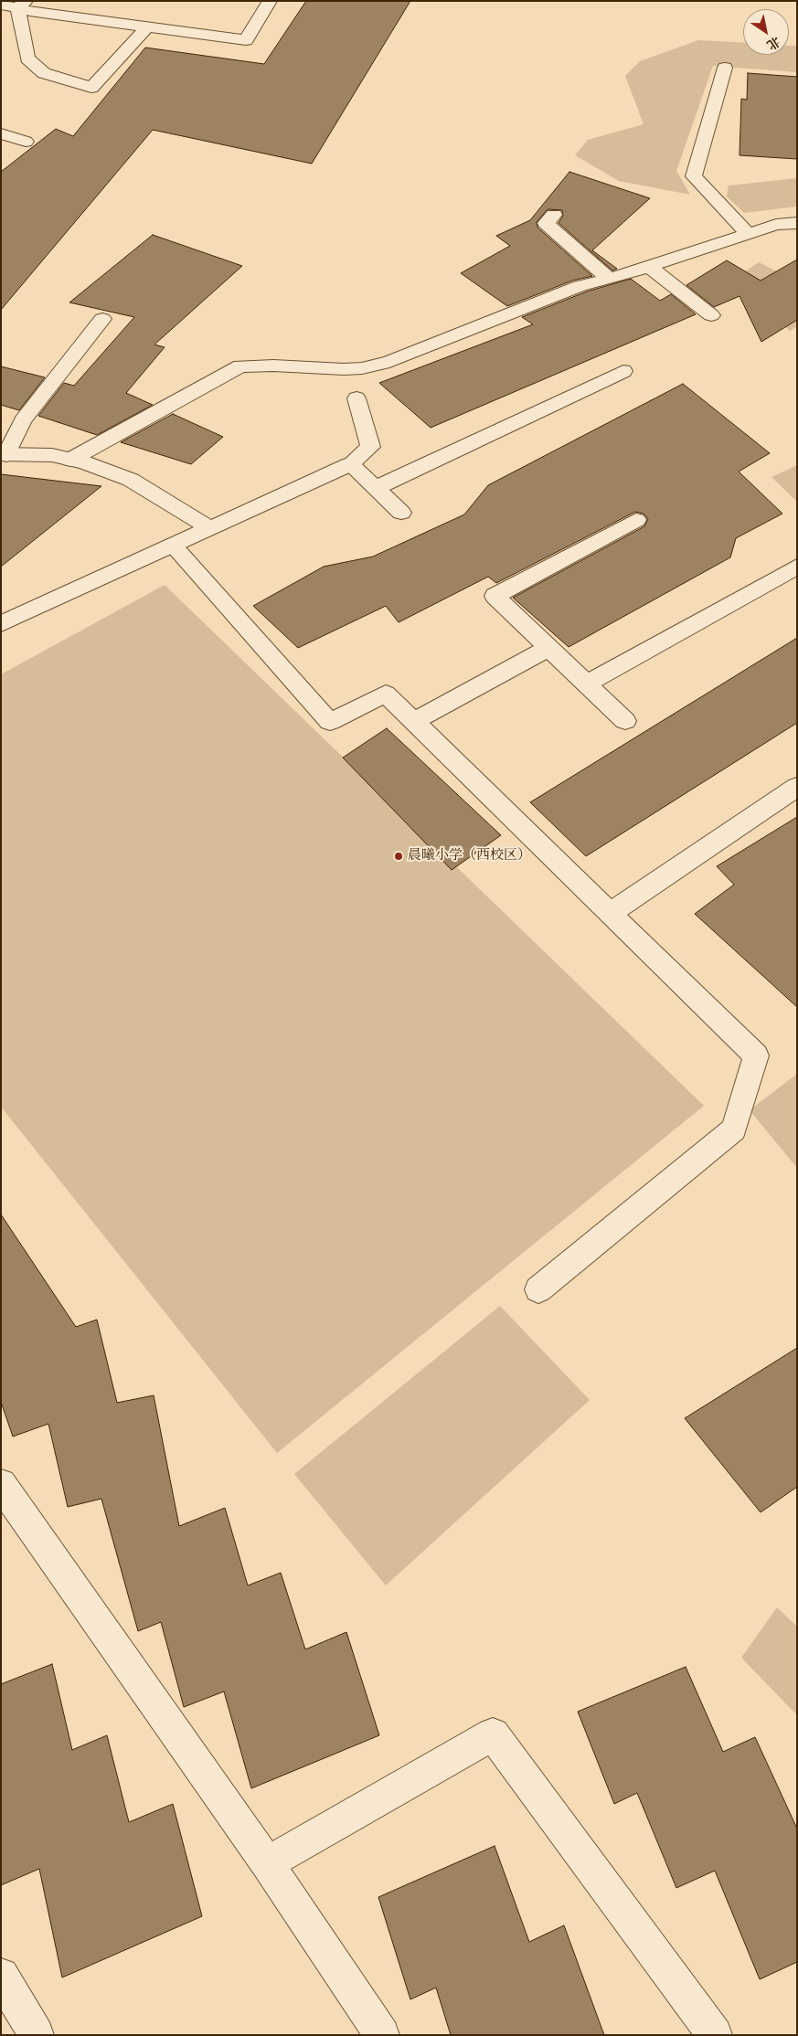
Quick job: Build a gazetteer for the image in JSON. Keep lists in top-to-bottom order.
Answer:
{
  "places": ["晨曦小学（西校区）"],
  "north": "bottom right"
}
